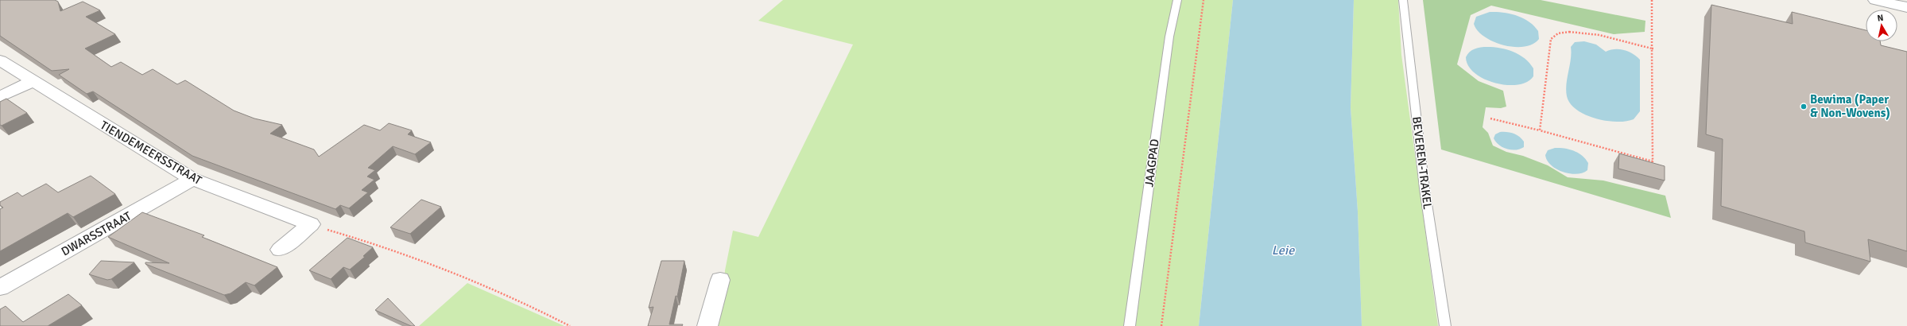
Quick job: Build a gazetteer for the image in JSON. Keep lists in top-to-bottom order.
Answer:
{
  "streets": {
    "street": ["TIENDEMEERSSTRAAT", "DWARSSTRAAT"],
    "lane": ["JAAGPAD", "BEVEREN-TRAKEL"]
  },
  "crossings": [
    ["TIENDEMEERSSTRAAT", "DWARSSTRAAT"]
  ],
  "water": ["Leie"],
  "places": ["Bewima (Paper & Non-Wovens)"],
  "north": "top"
}
